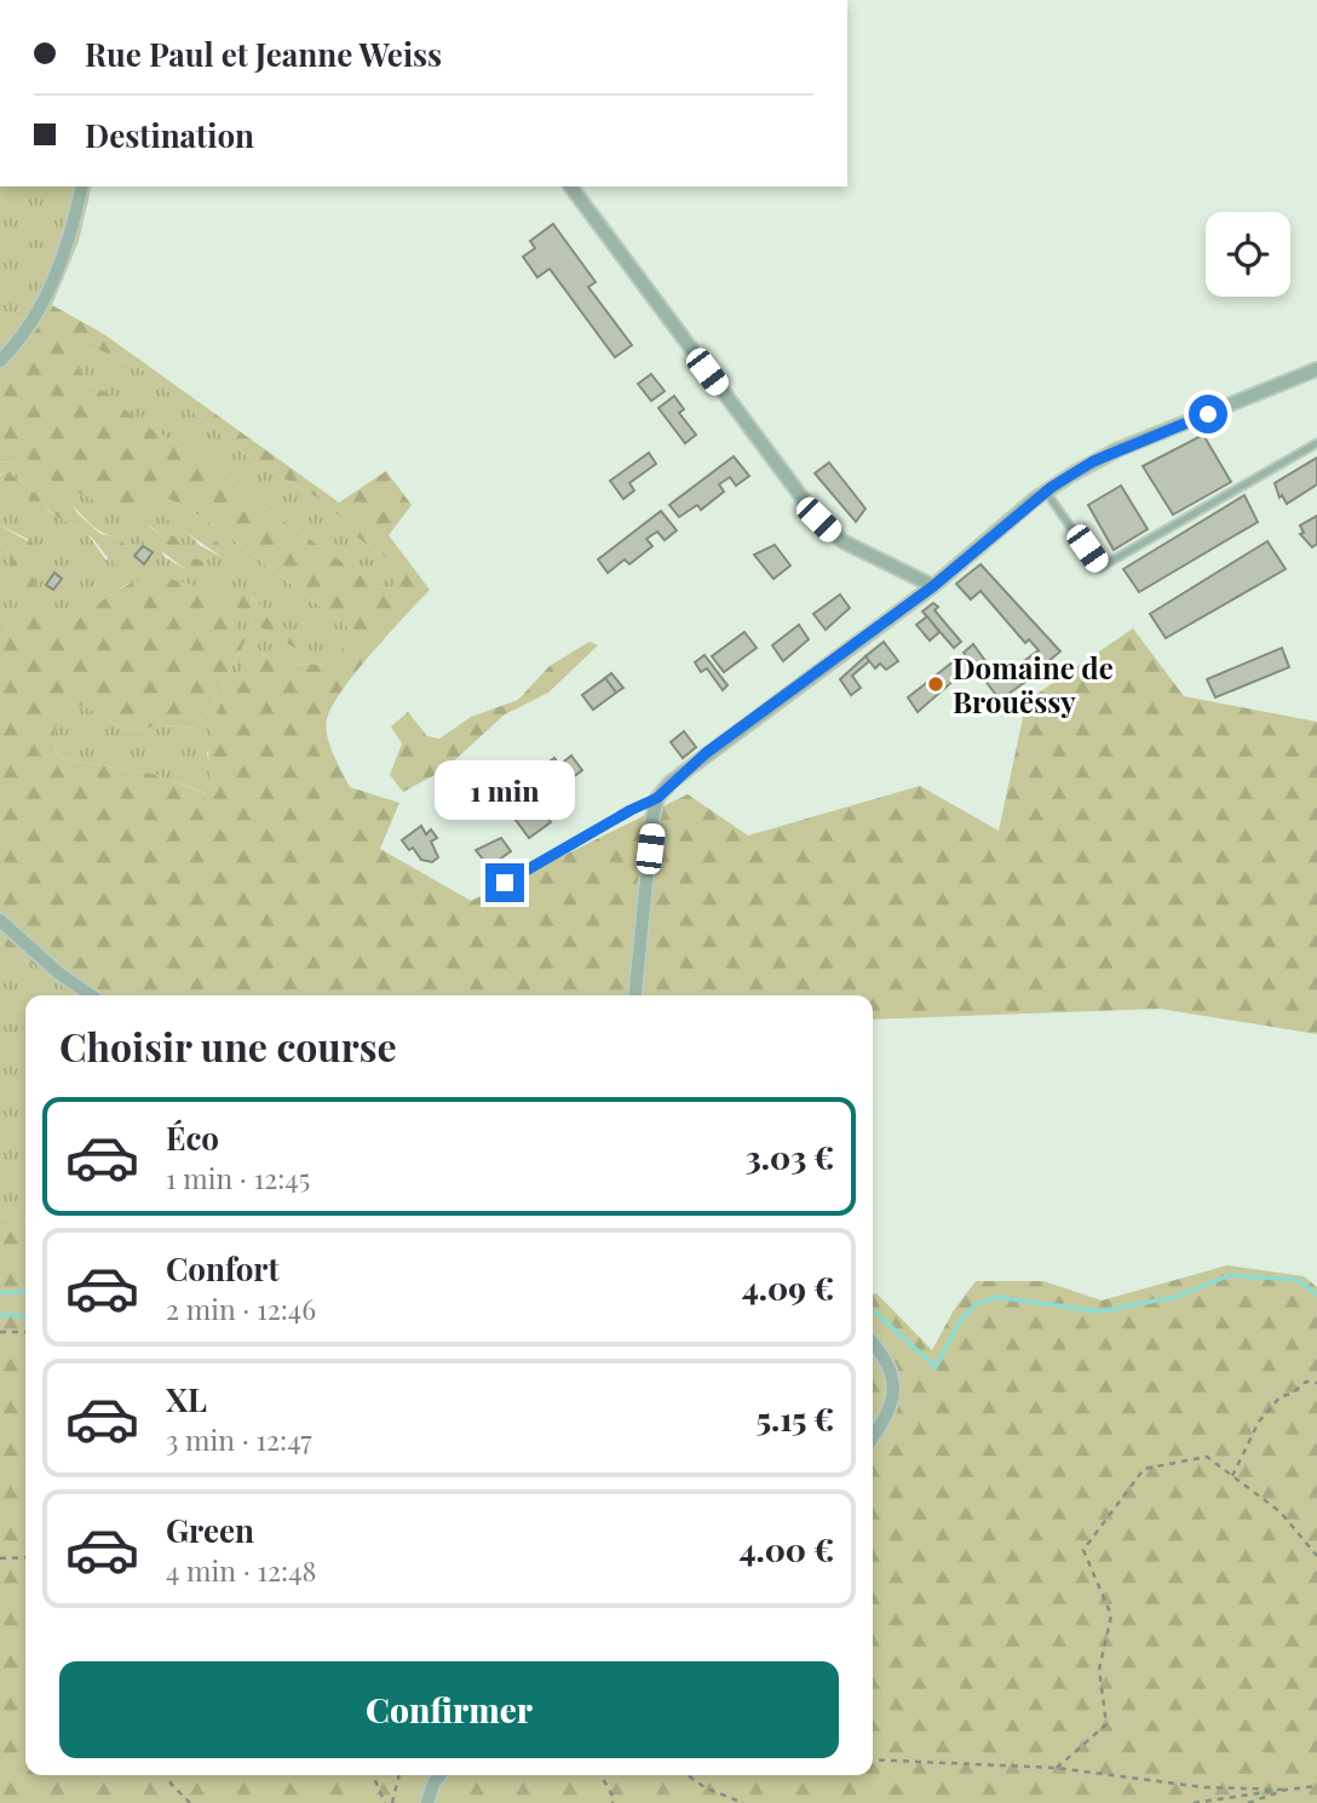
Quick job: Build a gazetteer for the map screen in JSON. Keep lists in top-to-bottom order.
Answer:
{
  "places": ["Domaine de Brouëssy"],
  "page": {
    "banner": ["Rue Paul et Jeanne Weiss", "Destination"],
    "bubble": "1 min",
    "heading": "Choisir une course",
    "list": [
      {
        "name": "Éco",
        "note": "1 min · 12:45",
        "value": "3.03 €"
      },
      {
        "name": "Confort",
        "note": "2 min · 12:46",
        "value": "4.09 €"
      },
      {
        "name": "XL",
        "note": "3 min · 12:47",
        "value": "5.15 €"
      },
      {
        "name": "Green",
        "note": "4 min · 12:48",
        "value": "4.00 €"
      }
    ],
    "buttons": "Confirmer"
  }
}
